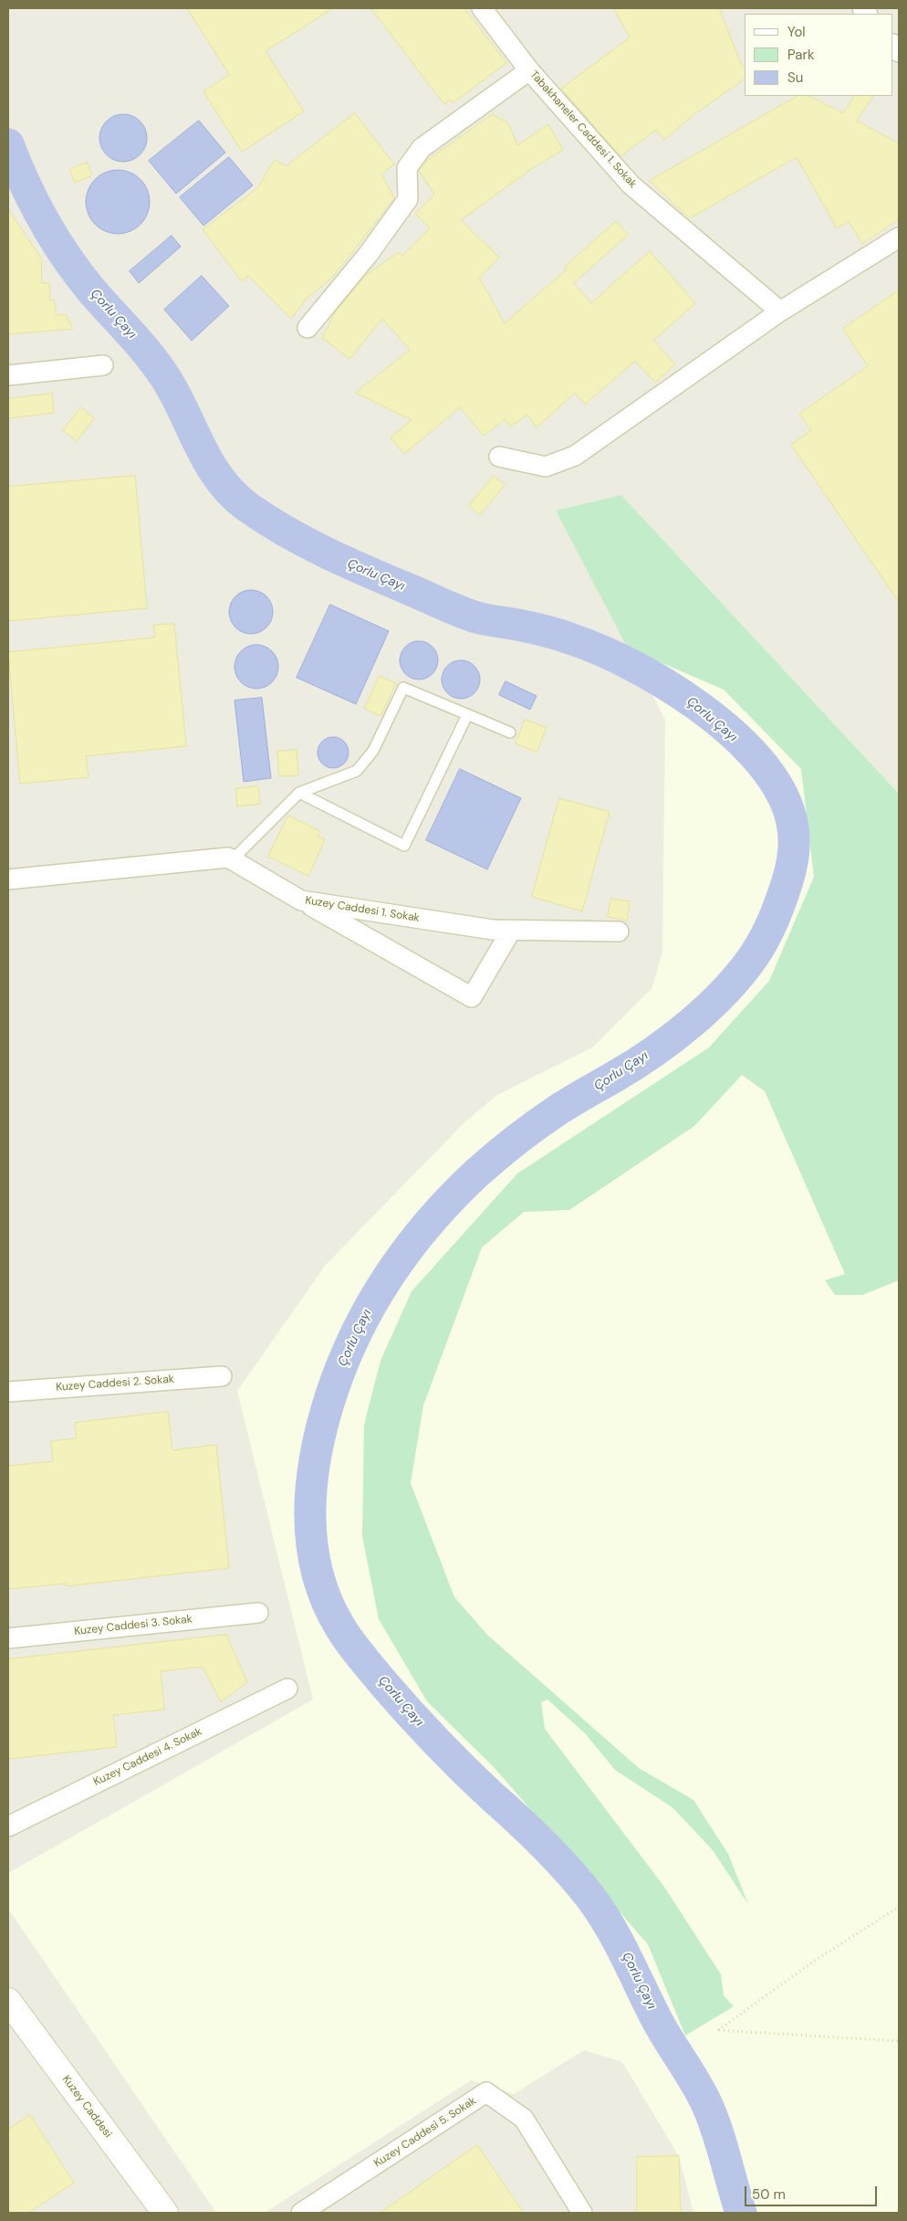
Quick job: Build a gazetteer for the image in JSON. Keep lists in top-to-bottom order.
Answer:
{
  "streets": {
    "street": [
      "Tabakhaneler Caddesi 1. Sokak",
      "Kuzey Caddesi 1. Sokak",
      "Kuzey Caddesi 2. Sokak",
      "Kuzey Caddesi 3. Sokak",
      "Kuzey Caddesi 4. Sokak",
      "Kuzey Caddesi",
      "Kuzey Caddesi 5. Sokak"
    ]
  },
  "water": ["Çorlu Çayı"],
  "legend": ["Yol", "Park", "Su"],
  "scale_bar": "50 m"
}
